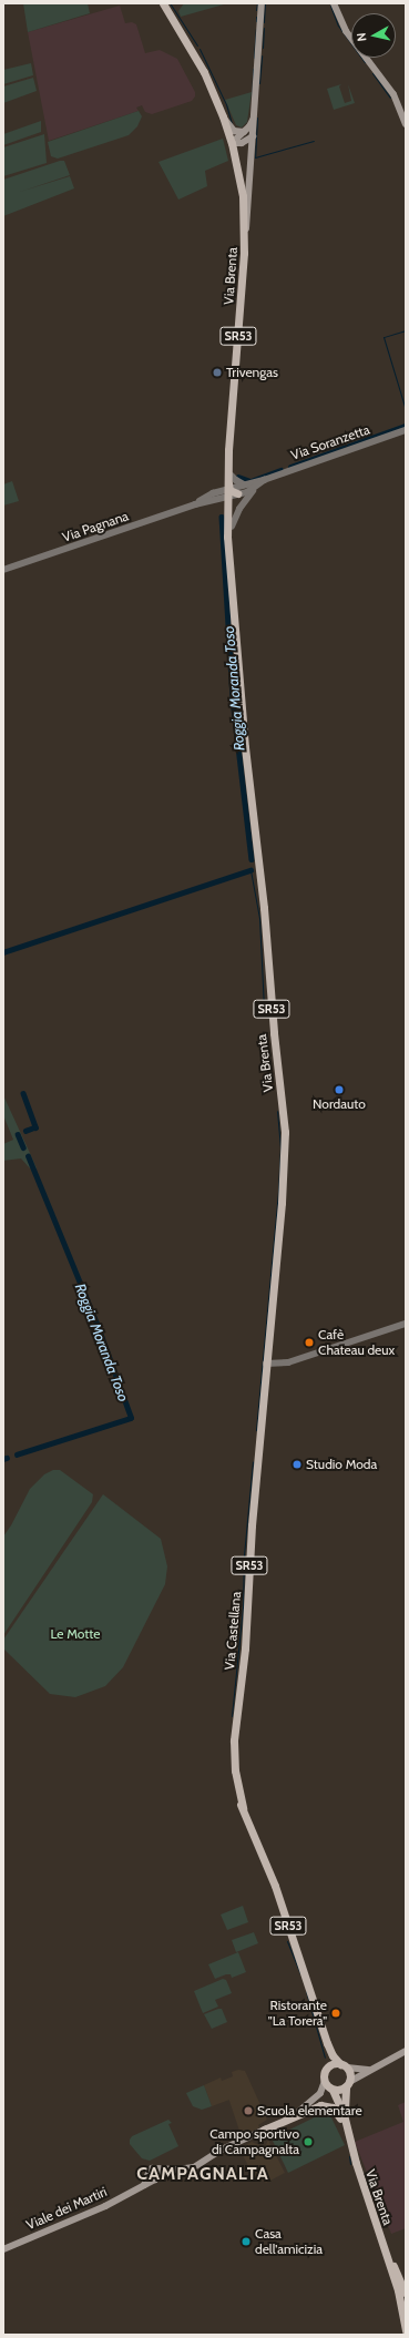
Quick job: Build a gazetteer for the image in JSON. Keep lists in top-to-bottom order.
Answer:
{
  "streets": {
    "main road": [
      "Via Brenta",
      "SR53",
      "Via Castellana",
      "Viale dei Martiri"
    ],
    "street": ["Via Soranzetta", "Via Pagnana"]
  },
  "crossings": [
    ["Via Brenta", "SR53"],
    ["Via Brenta", "Via Soranzetta"],
    ["Via Brenta", "Via Pagnana"],
    ["Via Brenta", "Via Castellana"],
    ["Via Brenta", "Viale dei Martiri"],
    ["SR53", "Via Castellana"],
    ["SR53", "Viale dei Martiri"],
    ["Via Soranzetta", "Via Pagnana"]
  ],
  "districts": ["CAMPAGNALTA"],
  "water": ["Roggia Moranda Toso"],
  "parks": ["Le Motte"],
  "places": [
    "Trivengas",
    "Nordauto",
    "Cafè Chateau deux",
    "Studio Moda",
    "Ristorante \"La Torera\"",
    "Scuola elementare",
    "Campo sportivo di Campagnalta",
    "Casa dell'amicizia"
  ],
  "north": "left"
}
